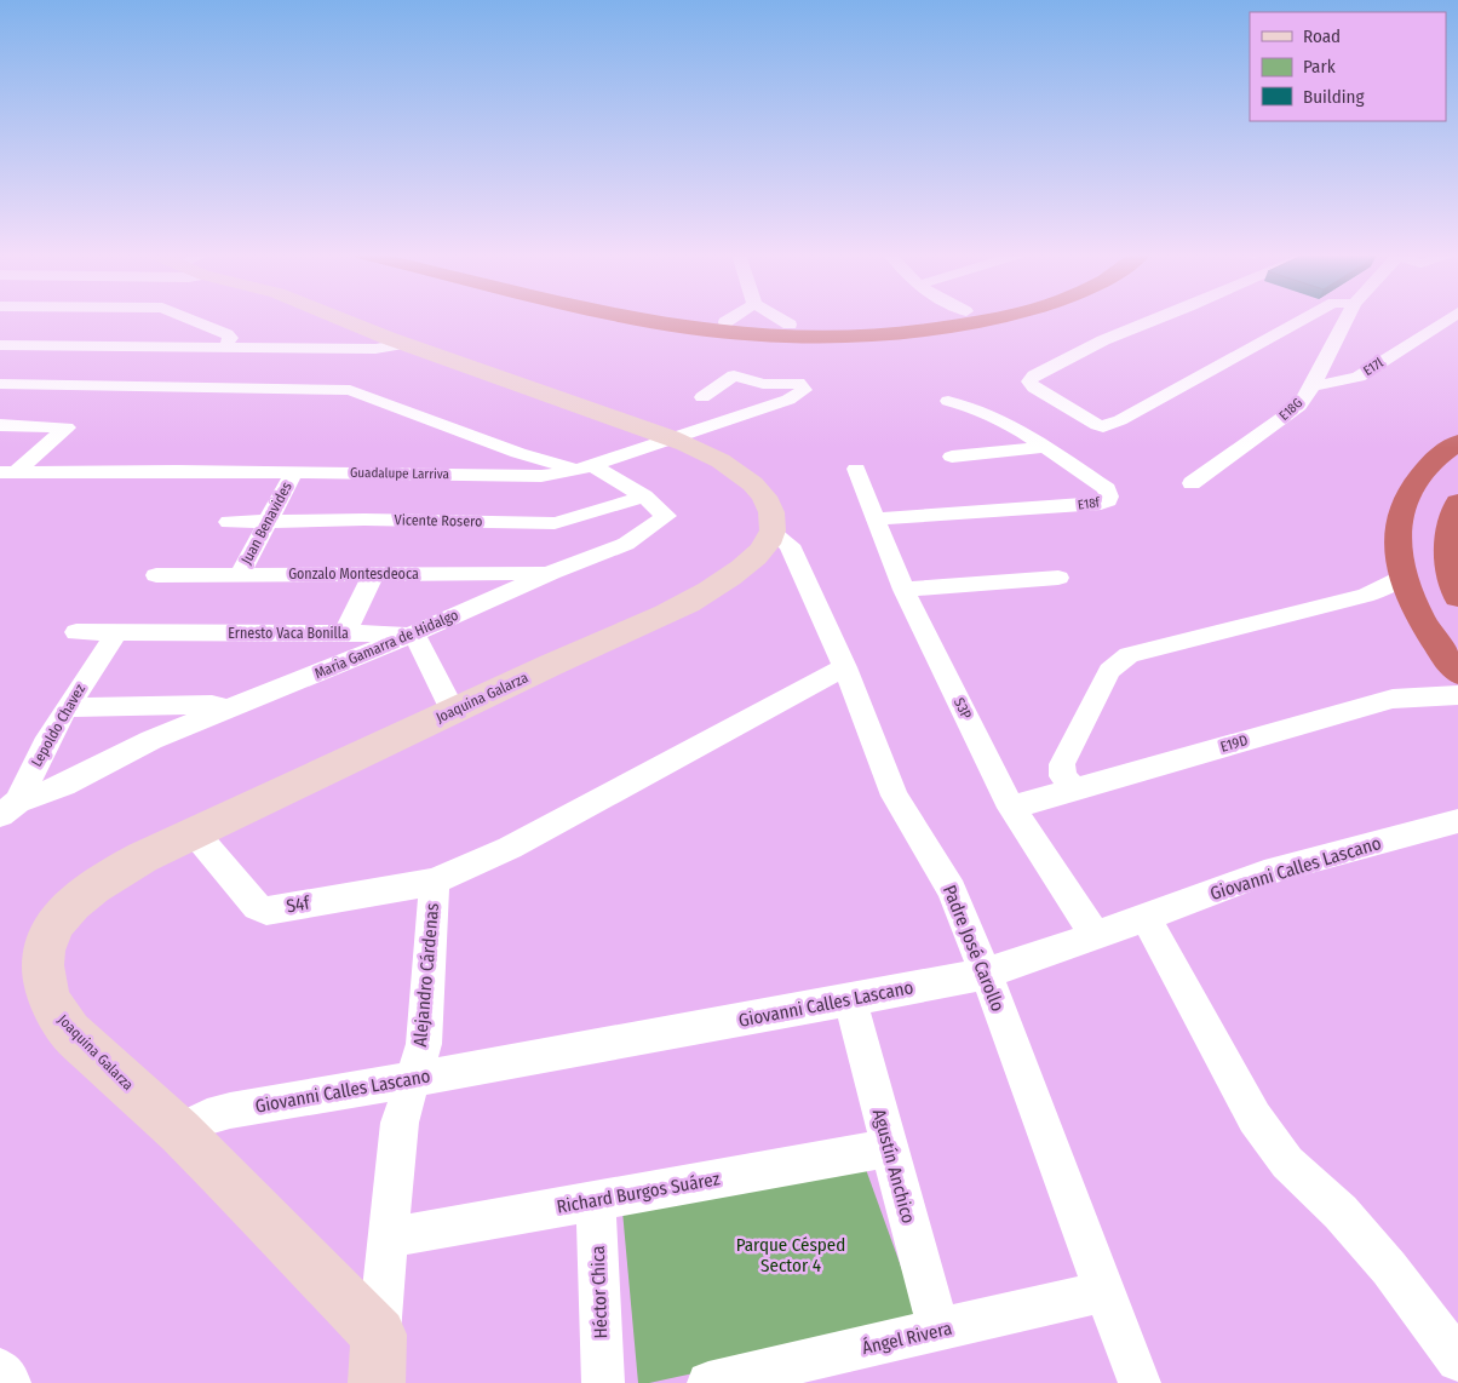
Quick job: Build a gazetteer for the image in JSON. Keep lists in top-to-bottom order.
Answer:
{
  "streets": {
    "street": [
      "E17l",
      "E18G",
      "Guadalupe Larriva",
      "E18f",
      "Vicente Rosero",
      "Juan Benavides",
      "Gonzalo Montesdeoca",
      "Ernesto Vaca Bonilla",
      "Maria Gamarra de Hidalgo",
      "Joaquina Galarza",
      "S3P",
      "Lepoldo Chavez",
      "E19D",
      "Giovanni Calles Lascano",
      "S4f",
      "Padre José Carollo",
      "Alejandro Cárdenas",
      "Agustín Anchico",
      "Richard Burgos Suárez",
      "Héctor Chica",
      "Ángel Rivera"
    ]
  },
  "crossings": [
    ["E17l", "E18G"],
    ["Guadalupe Larriva", "Juan Benavides"],
    ["Guadalupe Larriva", "Maria Gamarra de Hidalgo"],
    ["E18f", "S3P"],
    ["Vicente Rosero", "Juan Benavides"],
    ["Vicente Rosero", "Maria Gamarra de Hidalgo"],
    ["Juan Benavides", "Gonzalo Montesdeoca"],
    ["Gonzalo Montesdeoca", "Maria Gamarra de Hidalgo"],
    ["Ernesto Vaca Bonilla", "Maria Gamarra de Hidalgo"],
    ["Ernesto Vaca Bonilla", "Lepoldo Chavez"],
    ["Maria Gamarra de Hidalgo", "Lepoldo Chavez"],
    ["Joaquina Galarza", "Giovanni Calles Lascano"],
    ["Joaquina Galarza", "S4f"],
    ["Joaquina Galarza", "Padre José Carollo"],
    ["Joaquina Galarza", "Alejandro Cárdenas"],
    ["S3P", "E19D"],
    ["S3P", "Giovanni Calles Lascano"],
    ["Giovanni Calles Lascano", "Padre José Carollo"],
    ["Giovanni Calles Lascano", "Alejandro Cárdenas"],
    ["Giovanni Calles Lascano", "Agustín Anchico"],
    ["S4f", "Alejandro Cárdenas"],
    ["Padre José Carollo", "Alejandro Cárdenas"],
    ["Padre José Carollo", "Ángel Rivera"],
    ["Alejandro Cárdenas", "Richard Burgos Suárez"],
    ["Agustín Anchico", "Richard Burgos Suárez"],
    ["Agustín Anchico", "Ángel Rivera"],
    ["Richard Burgos Suárez", "Héctor Chica"]
  ],
  "parks": ["Parque Césped Sector 4"],
  "legend": ["Road", "Park", "Building"]
}
